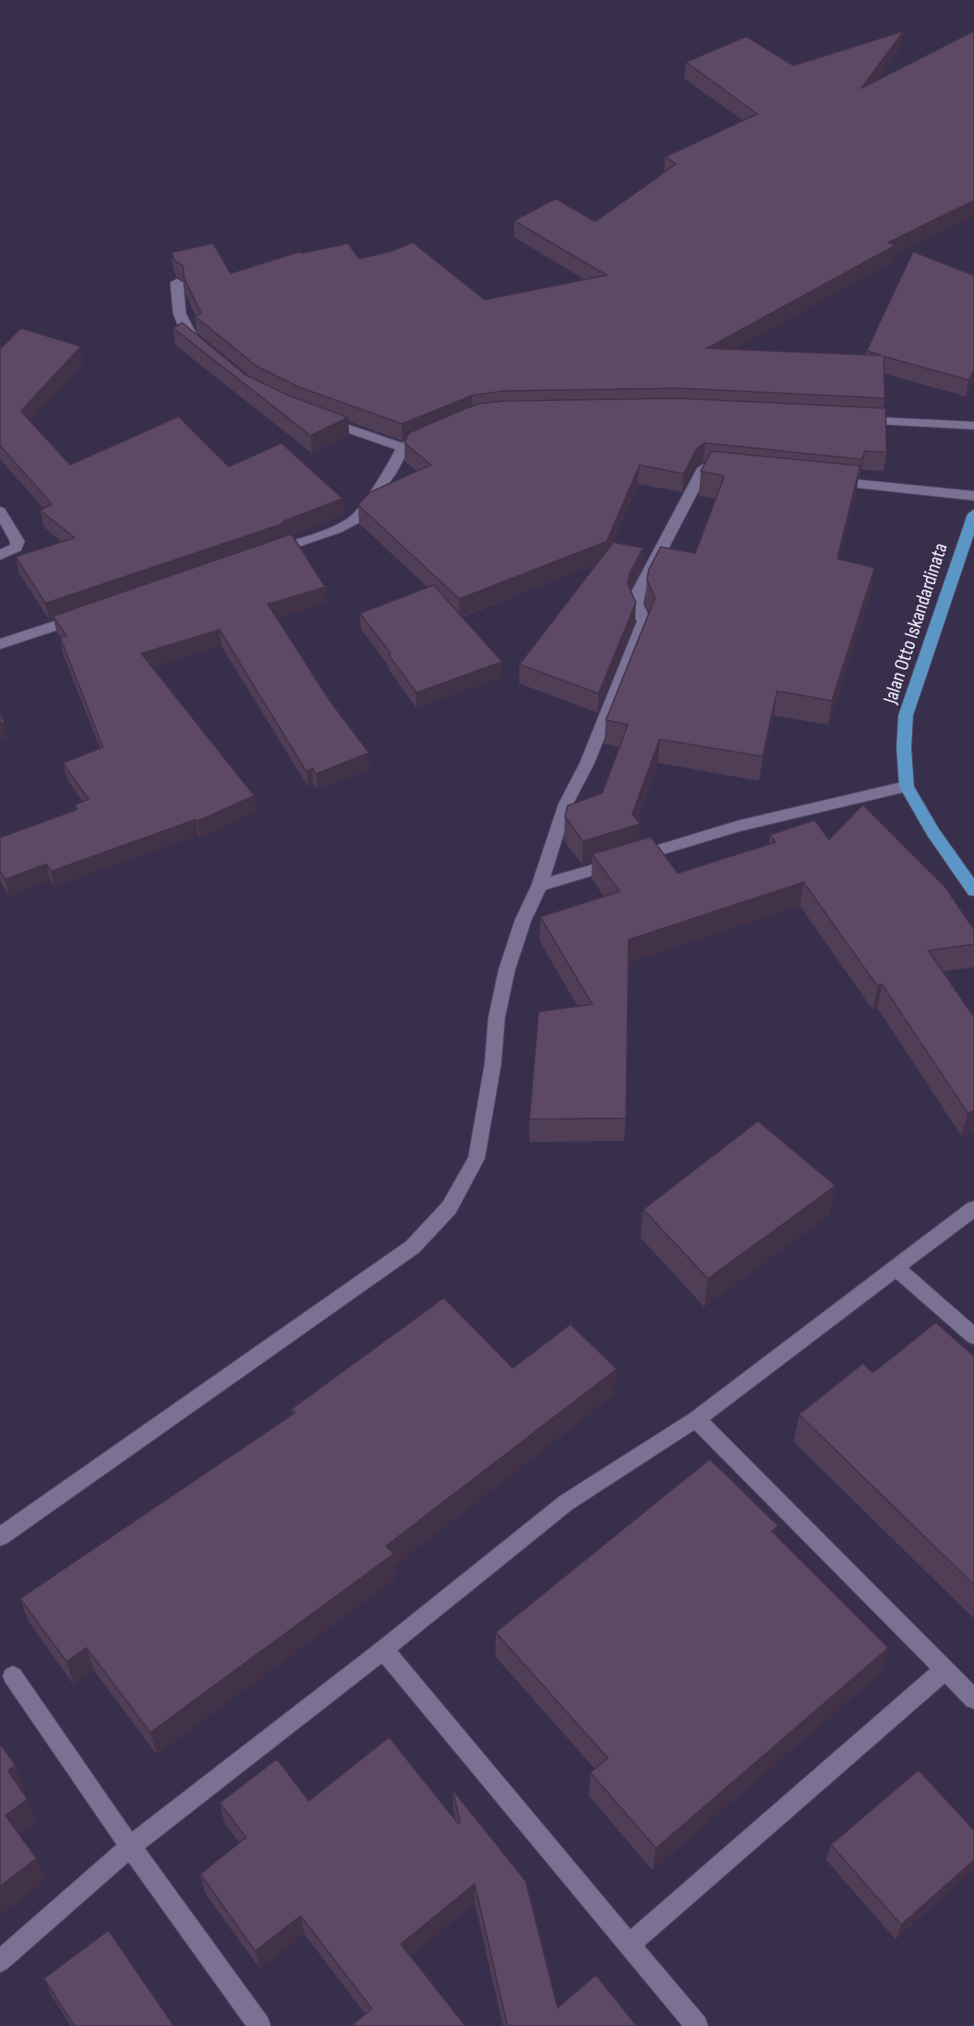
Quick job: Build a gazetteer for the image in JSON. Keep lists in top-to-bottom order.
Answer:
{
  "streets": {
    "main road": ["Jalan Otto Iskandardinata"]
  }
}
